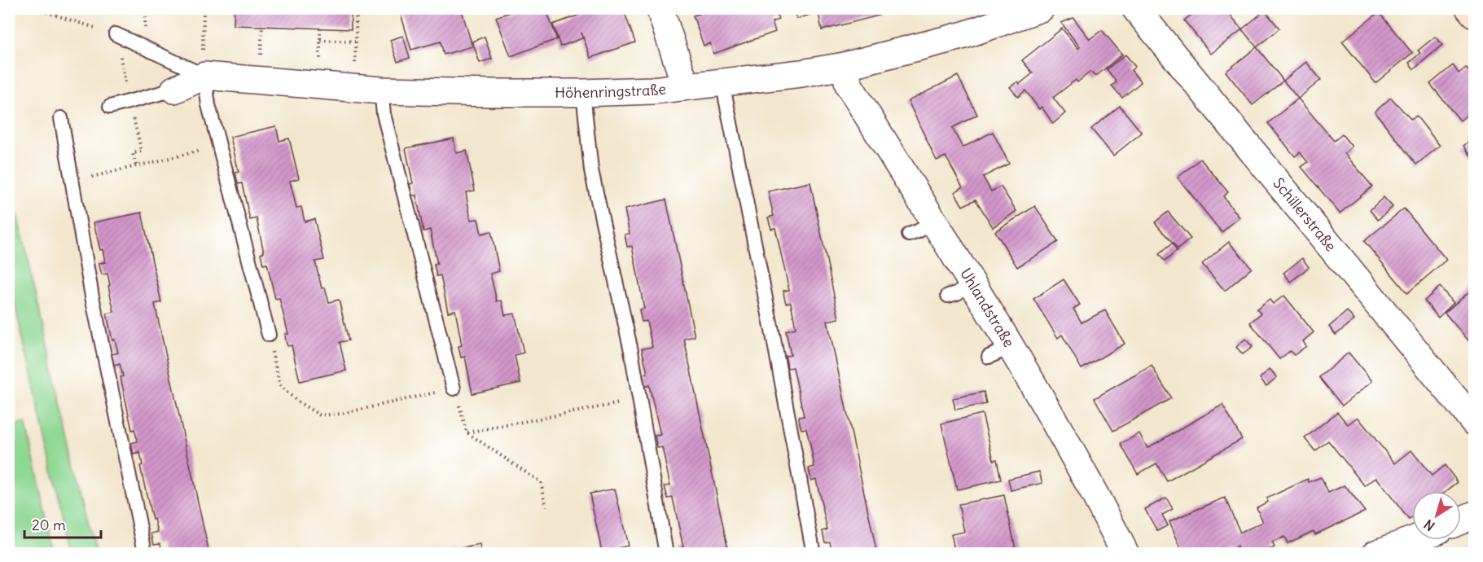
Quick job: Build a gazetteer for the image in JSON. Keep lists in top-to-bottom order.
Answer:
{
  "streets": {
    "street": ["Höhenringstraße", "Schillerstraße", "Uhlandstraße"]
  },
  "crossings": [
    ["Höhenringstraße", "Uhlandstraße"]
  ],
  "scale_bar": "20 m",
  "north": "bottom left"
}
